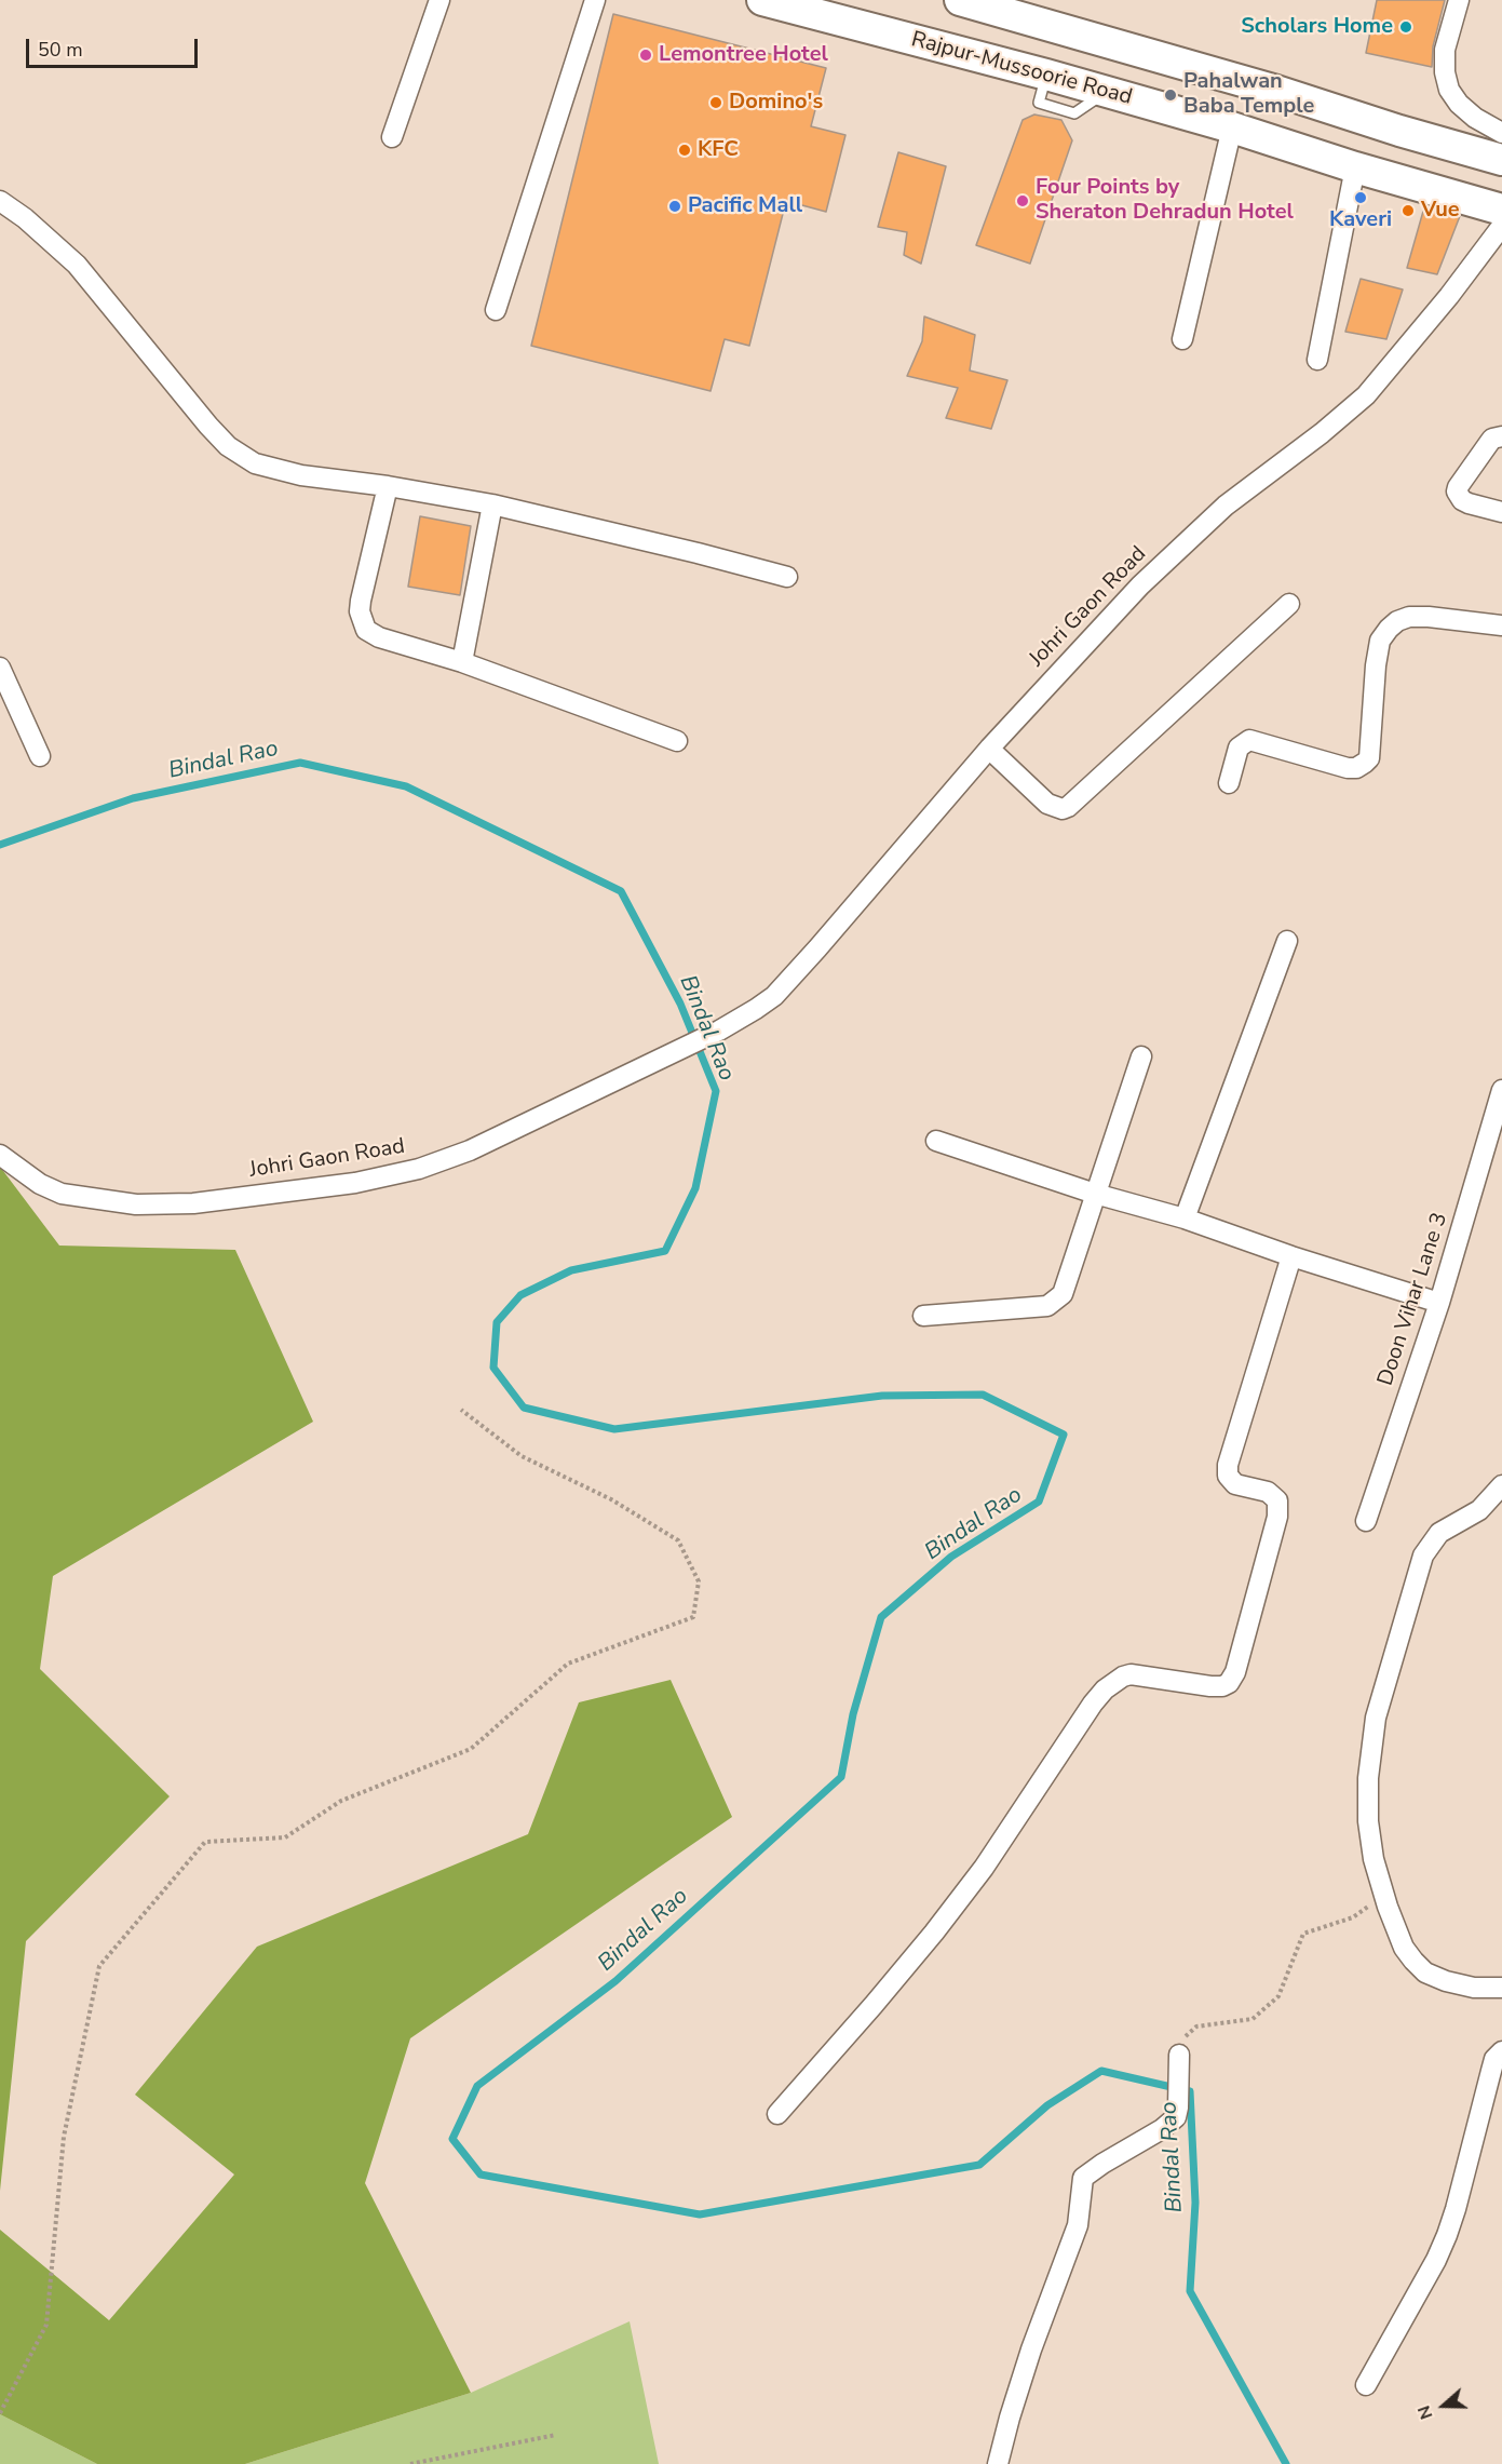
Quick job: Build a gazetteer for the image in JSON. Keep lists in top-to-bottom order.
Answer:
{
  "streets": {
    "main road": ["Rajpur-Mussoorie Road"],
    "street": ["Johri Gaon Road", "Doon Vihar Lane 3"]
  },
  "water": ["Bindal Rao"],
  "places": [
    "Scholars Home",
    "Lemontree Hotel",
    "Pahalwan Baba Temple",
    "Domino's",
    "KFC",
    "Kaveri",
    "Four Points by Sheraton Dehradun Hotel",
    "Pacific Mall",
    "Vue"
  ],
  "scale_bar": "50 m",
  "north": "left"
}
